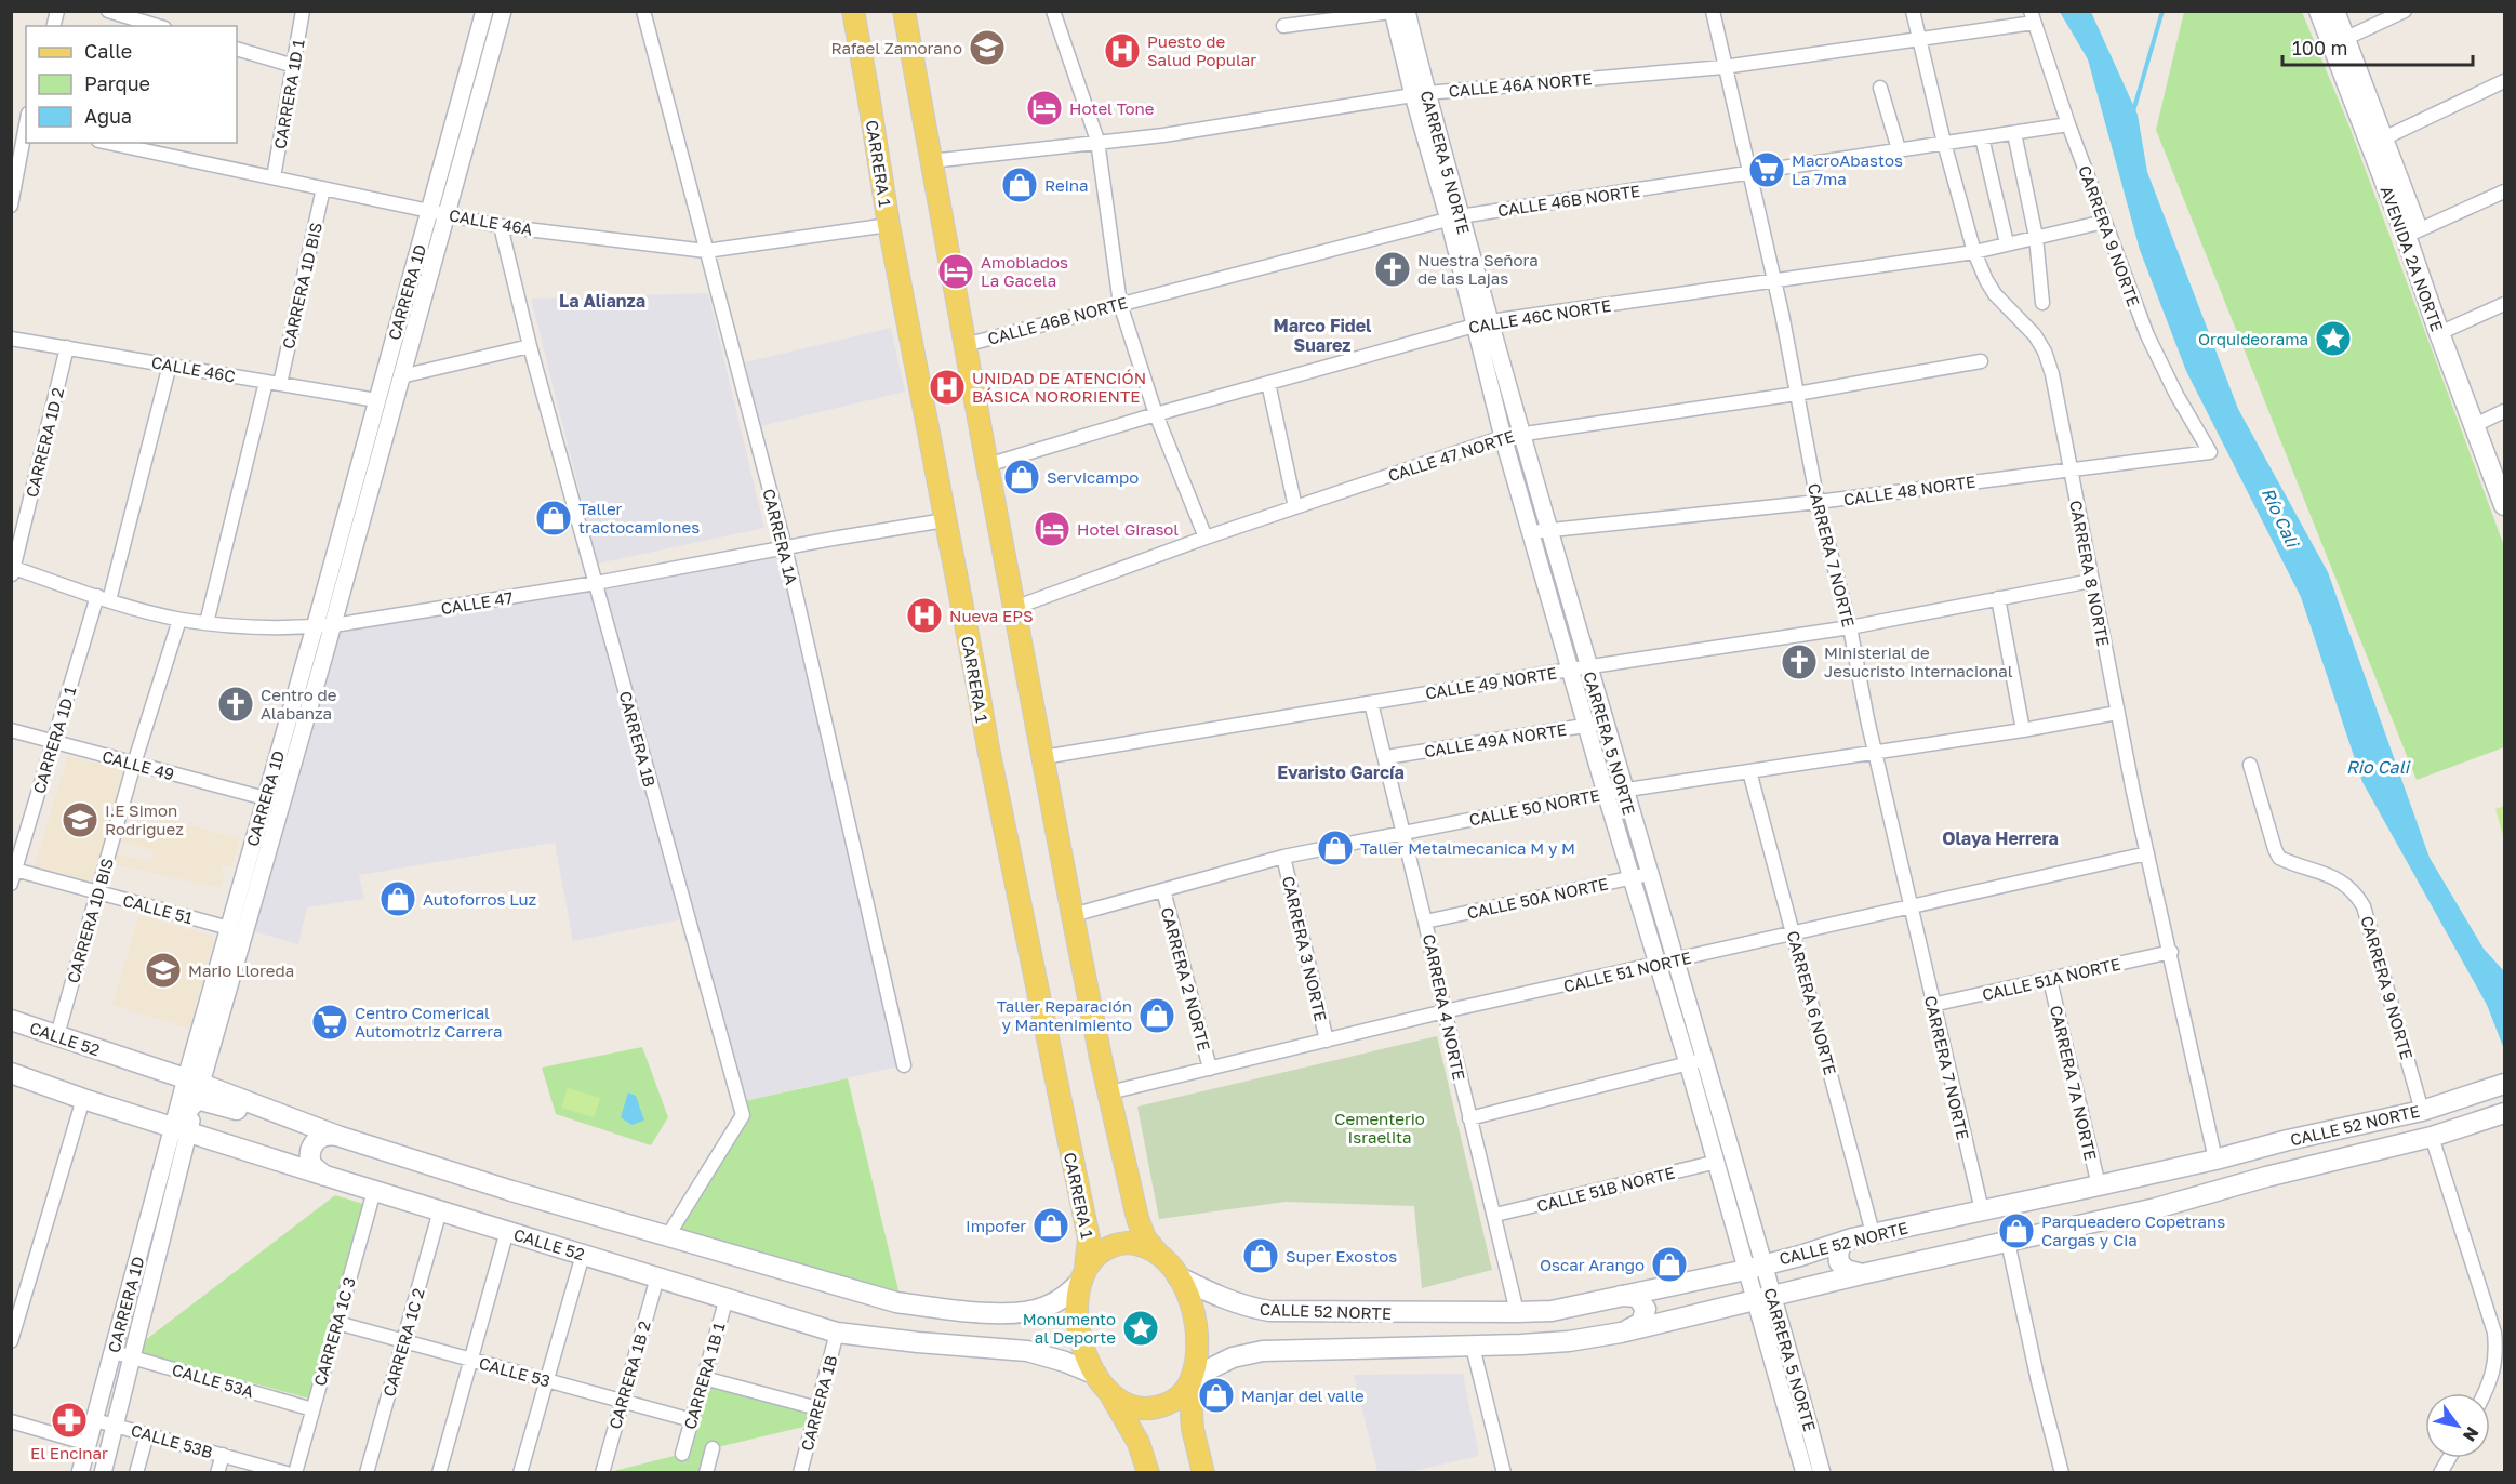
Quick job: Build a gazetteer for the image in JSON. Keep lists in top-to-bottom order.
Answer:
{
  "streets": {
    "main road": [
      "CARRERA 1",
      "AVENIDA 2A NORTE",
      "CALLE 52",
      "CALLE 52 NORTE"
    ],
    "street": [
      "CALLE 46A NORTE",
      "CARRERA 1D 1",
      "CARRERA 5 NORTE",
      "CALLE 46B NORTE",
      "CALLE 46A",
      "CARRERA 9 NORTE",
      "CARRERA 1D BIS",
      "CARRERA 1D",
      "CALLE 46C NORTE",
      "CALLE 46C",
      "CARRERA 1D 2",
      "CALLE 47 NORTE",
      "CALLE 48 NORTE",
      "CARRERA 1A",
      "CARRERA 7 NORTE",
      "CARRERA 8 NORTE",
      "CALLE 47",
      "CALLE 49 NORTE",
      "CARRERA 1B",
      "CALLE 49A NORTE",
      "CALLE 49",
      "CALLE 50 NORTE",
      "CALLE 50A NORTE",
      "CALLE 51",
      "CARRERA 3 NORTE",
      "CALLE 51 NORTE",
      "CARRERA 2 NORTE",
      "CALLE 51A NORTE",
      "CARRERA 6 NORTE",
      "CARRERA 4 NORTE",
      "CARRERA 7A NORTE",
      "CALLE 51B NORTE",
      "CARRERA 1C 3",
      "CARRERA 1C 2",
      "CALLE 53",
      "CARRERA 1B 2",
      "CARRERA 1B 1",
      "CALLE 53A",
      "CALLE 53B"
    ]
  },
  "crossings": [
    ["CALLE 46A NORTE", "CARRERA 5 NORTE"],
    ["CALLE 46A NORTE", "CARRERA 9 NORTE"],
    ["CALLE 46A NORTE", "CARRERA 7 NORTE"],
    ["CALLE 46A NORTE", "CARRERA 8 NORTE"],
    ["CARRERA 1D 1", "CALLE 46A"],
    ["CARRERA 1D 1", "CALLE 46C"],
    ["CARRERA 1D 1", "CALLE 47"],
    ["CARRERA 1D 1", "CALLE 49"],
    ["CARRERA 1D 1", "CALLE 51"],
    ["CARRERA 5 NORTE", "CALLE 46B NORTE"],
    ["CARRERA 5 NORTE", "CALLE 46C NORTE"],
    ["CARRERA 5 NORTE", "CALLE 47 NORTE"],
    ["CARRERA 5 NORTE", "CALLE 48 NORTE"],
    ["CARRERA 5 NORTE", "CALLE 49 NORTE"],
    ["CARRERA 5 NORTE", "CALLE 49A NORTE"],
    ["CARRERA 5 NORTE", "CALLE 50 NORTE"],
    ["CARRERA 5 NORTE", "CALLE 50A NORTE"],
    ["CARRERA 5 NORTE", "CALLE 51 NORTE"],
    ["CARRERA 5 NORTE", "CALLE 52 NORTE"],
    ["CARRERA 5 NORTE", "CALLE 51B NORTE"],
    ["CARRERA 1", "CALLE 46A"],
    ["CARRERA 1", "CALLE 47"],
    ["CARRERA 1", "CALLE 52"],
    ["CARRERA 1", "CALLE 52 NORTE"],
    ["CALLE 46B NORTE", "CARRERA 9 NORTE"],
    ["CALLE 46B NORTE", "CARRERA 7 NORTE"],
    ["CALLE 46B NORTE", "CARRERA 8 NORTE"],
    ["CALLE 46A", "CARRERA 1D BIS"],
    ["CALLE 46A", "CARRERA 1D"],
    ["CALLE 46A", "CARRERA 1A"],
    ["CALLE 46A", "CARRERA 1B"],
    ["CARRERA 9 NORTE", "CALLE 46C NORTE"],
    ["CARRERA 9 NORTE", "CALLE 48 NORTE"],
    ["CARRERA 9 NORTE", "CALLE 52 NORTE"],
    ["CARRERA 1D BIS", "CALLE 46C"],
    ["CARRERA 1D BIS", "CALLE 47"],
    ["CARRERA 1D BIS", "CALLE 49"],
    ["CARRERA 1D BIS", "CALLE 51"],
    ["CARRERA 1D BIS", "CALLE 52"],
    ["CARRERA 1D", "CALLE 46C"],
    ["CARRERA 1D", "CALLE 47"],
    ["CARRERA 1D", "CALLE 49"],
    ["CARRERA 1D", "CALLE 51"],
    ["CARRERA 1D", "CALLE 52"],
    ["CARRERA 1D", "CALLE 53A"],
    ["CARRERA 1D", "CALLE 53B"],
    ["CALLE 46C NORTE", "CARRERA 7 NORTE"],
    ["CALLE 46C NORTE", "CARRERA 8 NORTE"],
    ["CALLE 46C", "CARRERA 1D 2"],
    ["CARRERA 1D 2", "CALLE 47"],
    ["CALLE 47 NORTE", "CARRERA 7 NORTE"],
    ["CALLE 48 NORTE", "CARRERA 7 NORTE"],
    ["CALLE 48 NORTE", "CARRERA 8 NORTE"],
    ["CARRERA 1A", "CALLE 47"],
    ["CARRERA 7 NORTE", "CALLE 49 NORTE"],
    ["CARRERA 7 NORTE", "CALLE 50 NORTE"],
    ["CARRERA 7 NORTE", "CALLE 51 NORTE"],
    ["CARRERA 7 NORTE", "CALLE 51A NORTE"],
    ["CARRERA 7 NORTE", "CALLE 52 NORTE"],
    ["CARRERA 8 NORTE", "CALLE 49 NORTE"],
    ["CARRERA 8 NORTE", "CALLE 50 NORTE"],
    ["CARRERA 8 NORTE", "CALLE 51 NORTE"],
    ["CARRERA 8 NORTE", "CALLE 51A NORTE"],
    ["CARRERA 8 NORTE", "CALLE 52 NORTE"],
    ["CALLE 47", "CARRERA 1B"],
    ["CALLE 49 NORTE", "CARRERA 4 NORTE"],
    ["CARRERA 1B", "CALLE 52"],
    ["CALLE 49A NORTE", "CARRERA 4 NORTE"],
    ["CALLE 50 NORTE", "CARRERA 3 NORTE"],
    ["CALLE 50 NORTE", "CARRERA 2 NORTE"],
    ["CALLE 50 NORTE", "CARRERA 6 NORTE"],
    ["CALLE 50 NORTE", "CARRERA 4 NORTE"],
    ["CALLE 50A NORTE", "CARRERA 4 NORTE"],
    ["CARRERA 3 NORTE", "CALLE 51 NORTE"],
    ["CALLE 51 NORTE", "CARRERA 2 NORTE"],
    ["CALLE 51 NORTE", "CARRERA 6 NORTE"],
    ["CALLE 51 NORTE", "CARRERA 4 NORTE"],
    ["CALLE 51A NORTE", "CARRERA 7A NORTE"],
    ["CARRERA 6 NORTE", "CALLE 52 NORTE"],
    ["CARRERA 4 NORTE", "CALLE 52 NORTE"],
    ["CARRERA 4 NORTE", "CALLE 51B NORTE"],
    ["CALLE 52", "CALLE 52 NORTE"],
    ["CALLE 52", "CARRERA 1C 3"],
    ["CALLE 52", "CARRERA 1C 2"],
    ["CALLE 52", "CARRERA 1B 2"],
    ["CALLE 52", "CARRERA 1B 1"],
    ["CARRERA 7A NORTE", "CALLE 52 NORTE"],
    ["CARRERA 1C 3", "CALLE 53"],
    ["CARRERA 1C 3", "CALLE 53A"],
    ["CARRERA 1C 2", "CALLE 53"],
    ["CALLE 53", "CARRERA 1B 2"],
    ["CALLE 53", "CARRERA 1B 1"]
  ],
  "districts": [
    "La Alianza",
    "Marco Fidel Suarez",
    "Evaristo García",
    "Olaya Herrera"
  ],
  "water": ["Río Cali", "Rio Cali"],
  "parks": ["Cementerio Israelita"],
  "places": {
    "school or university": ["Rafael Zamorano", "I.E Simon Rodriguez", "Mario Lloreda"],
    "hospital": ["Puesto de Salud Popular", "UNIDAD DE ATENCIÓN BÁSICA NORORIENTE", "Nueva EPS"],
    "hotel": ["Hotel Tone", "Amoblados La Gacela", "Hotel Girasol"],
    "supermarket": ["MacroAbastos La 7ma", "Centro Comerical Automotriz Carrera"],
    "shop": [
      "Reina",
      "Servicampo",
      "Taller tractocamiones",
      "Taller Metalmecanica M y M",
      "Autoforros Luz",
      "Taller Reparación y Mantenimiento",
      "Impofer",
      "Parqueadero Copetrans Cargas y Cia",
      "Super Exostos",
      "Oscar Arango",
      "Manjar del valle"
    ],
    "church": ["Nuestra Señora de las Lajas", "Ministerial de Jesucristo Internacional", "Centro de Alabanza"],
    "place": ["Orquideorama", "Monumento al Deporte"],
    "pharmacy": ["El Encinar"]
  },
  "legend": ["Calle", "Parque", "Agua"],
  "scale_bar": "100 m",
  "north": "bottom right"
}
